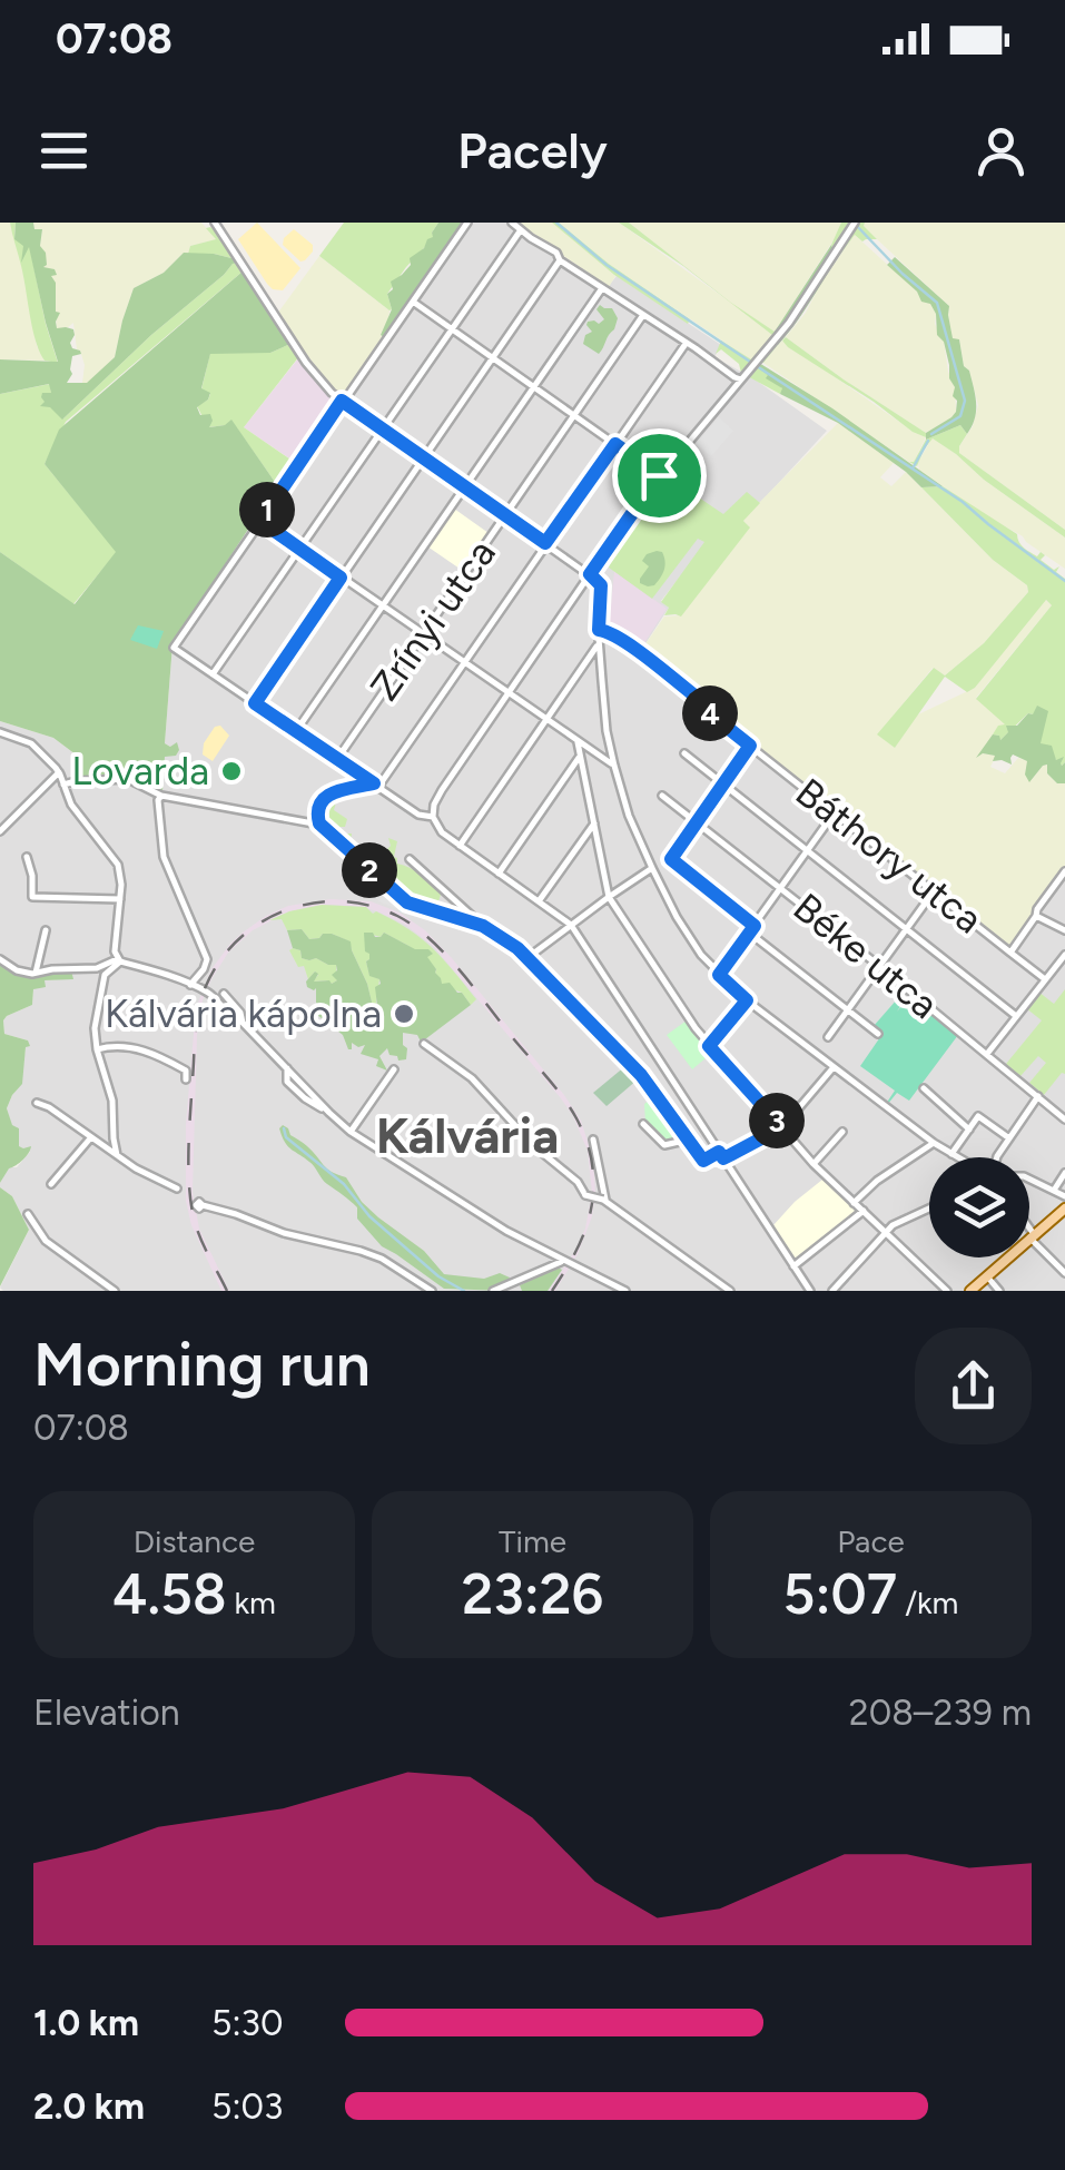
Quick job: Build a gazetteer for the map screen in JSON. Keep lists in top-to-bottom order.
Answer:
{
  "streets": {
    "street": ["Zrínyi utca", "Báthory utca", "Béke utca"]
  },
  "districts": ["Kálvária"],
  "places": ["Lovarda", "Kálvária kápolna"],
  "page": {
    "status": "07:08",
    "header": "Pacely",
    "pins": [
      "1",
      "4",
      "2",
      "3"
    ],
    "heading": ["Morning run", "07:08"],
    "stats": [
      ["Distance", "4.58 km"],
      ["Time", "23:26"],
      ["Pace", "5:07 /km"]
    ],
    "chart": ["Elevation", "208–239 m"],
    "list": [
      {
        "name": "1.0 km",
        "note": "5:30"
      },
      {
        "name": "2.0 km",
        "note": "5:03"
      }
    ]
  }
}
